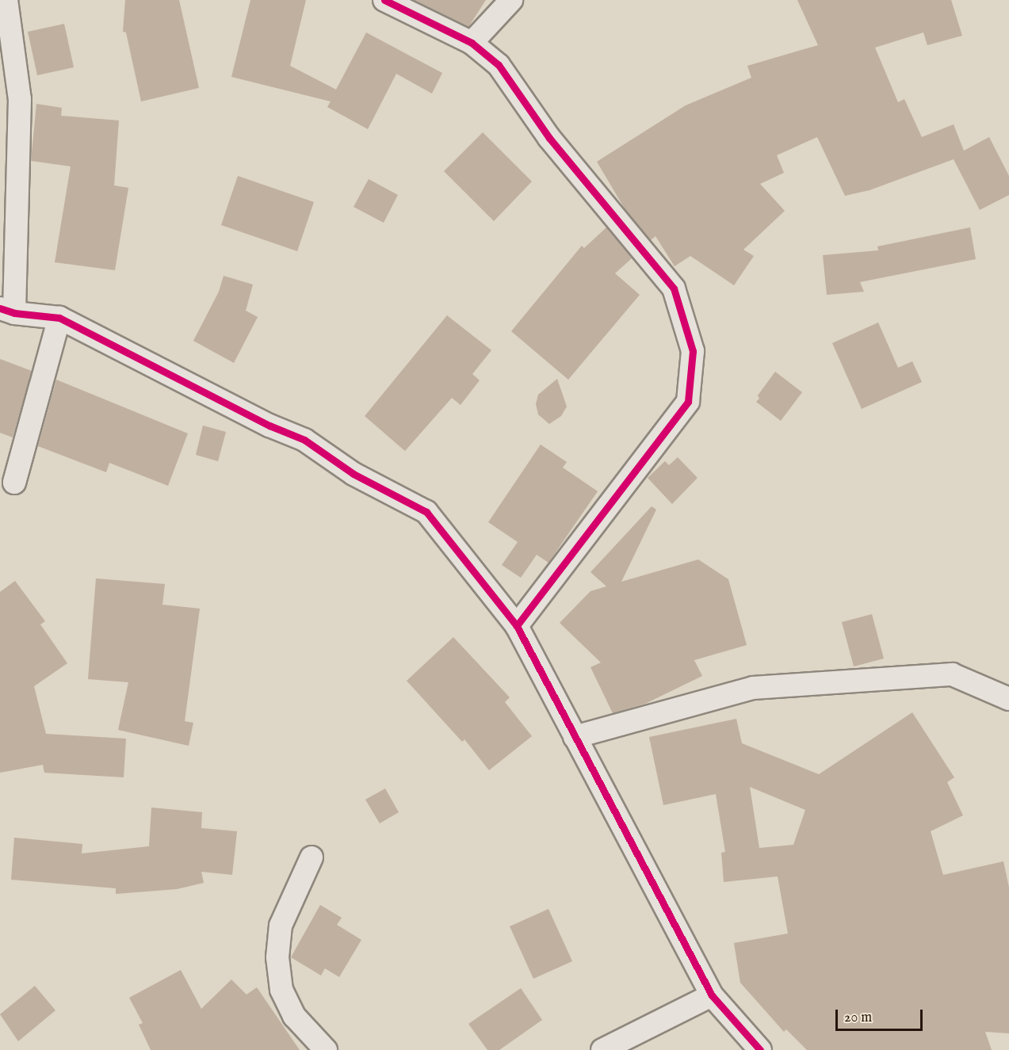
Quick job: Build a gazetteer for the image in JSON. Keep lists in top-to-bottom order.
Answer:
{
  "scale_bar": "20 m"
}
